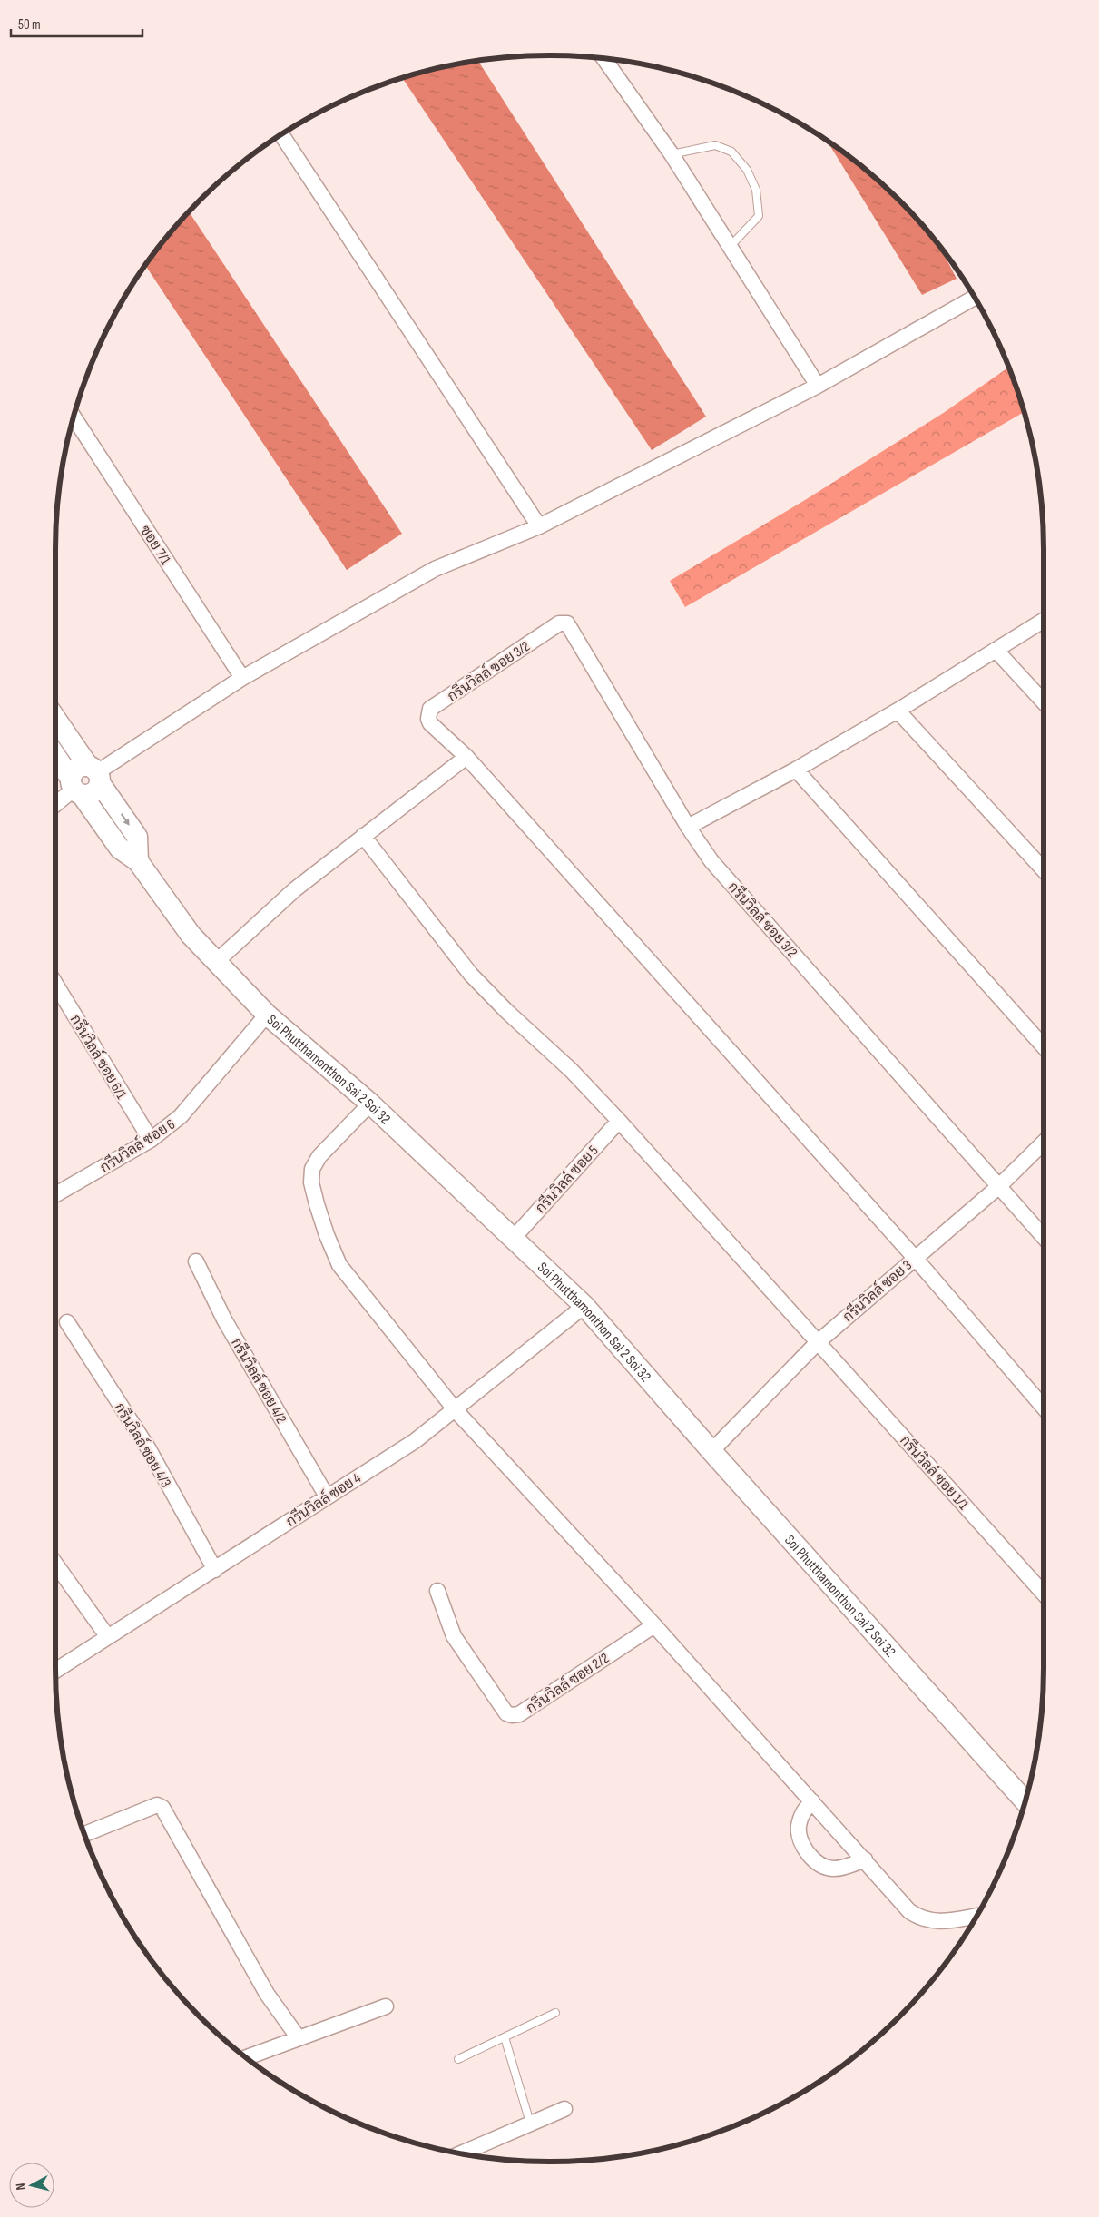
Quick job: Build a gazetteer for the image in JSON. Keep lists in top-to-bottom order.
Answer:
{
  "streets": {
    "street": [
      "ซอย 7/1",
      "กรีนวิลล์ ซอย 3/2",
      "กรีนวิลล์ ซอย 6/1",
      "Soi Phutthamonthon Sai 2 Soi 32",
      "กรีนวิลล์ ซอย 6",
      "กรีนวิลล์ ซอย 5",
      "กรีนวิลล์ ซอย 3",
      "กรีนวิลล์ ซอย 4/2",
      "กรีนวิลล์ ซอย 4/3",
      "กรีนวิลล์ ซอย 1/1",
      "กรีนวิลล์ ซอย 4",
      "กรีนวิลล์ ซอย 2/2"
    ]
  },
  "crossings": [
    ["กรีนวิลล์ ซอย 3/2", "กรีนวิลล์ ซอย 3"],
    ["กรีนวิลล์ ซอย 6/1", "กรีนวิลล์ ซอย 6"],
    ["Soi Phutthamonthon Sai 2 Soi 32", "กรีนวิลล์ ซอย 6"],
    ["Soi Phutthamonthon Sai 2 Soi 32", "กรีนวิลล์ ซอย 5"],
    ["Soi Phutthamonthon Sai 2 Soi 32", "กรีนวิลล์ ซอย 3"],
    ["Soi Phutthamonthon Sai 2 Soi 32", "กรีนวิลล์ ซอย 4"],
    ["กรีนวิลล์ ซอย 5", "กรีนวิลล์ ซอย 1/1"],
    ["กรีนวิลล์ ซอย 3", "กรีนวิลล์ ซอย 1/1"],
    ["กรีนวิลล์ ซอย 4/2", "กรีนวิลล์ ซอย 4"],
    ["กรีนวิลล์ ซอย 4/3", "กรีนวิลล์ ซอย 4"]
  ],
  "scale_bar": "50 m",
  "north": "left"
}
